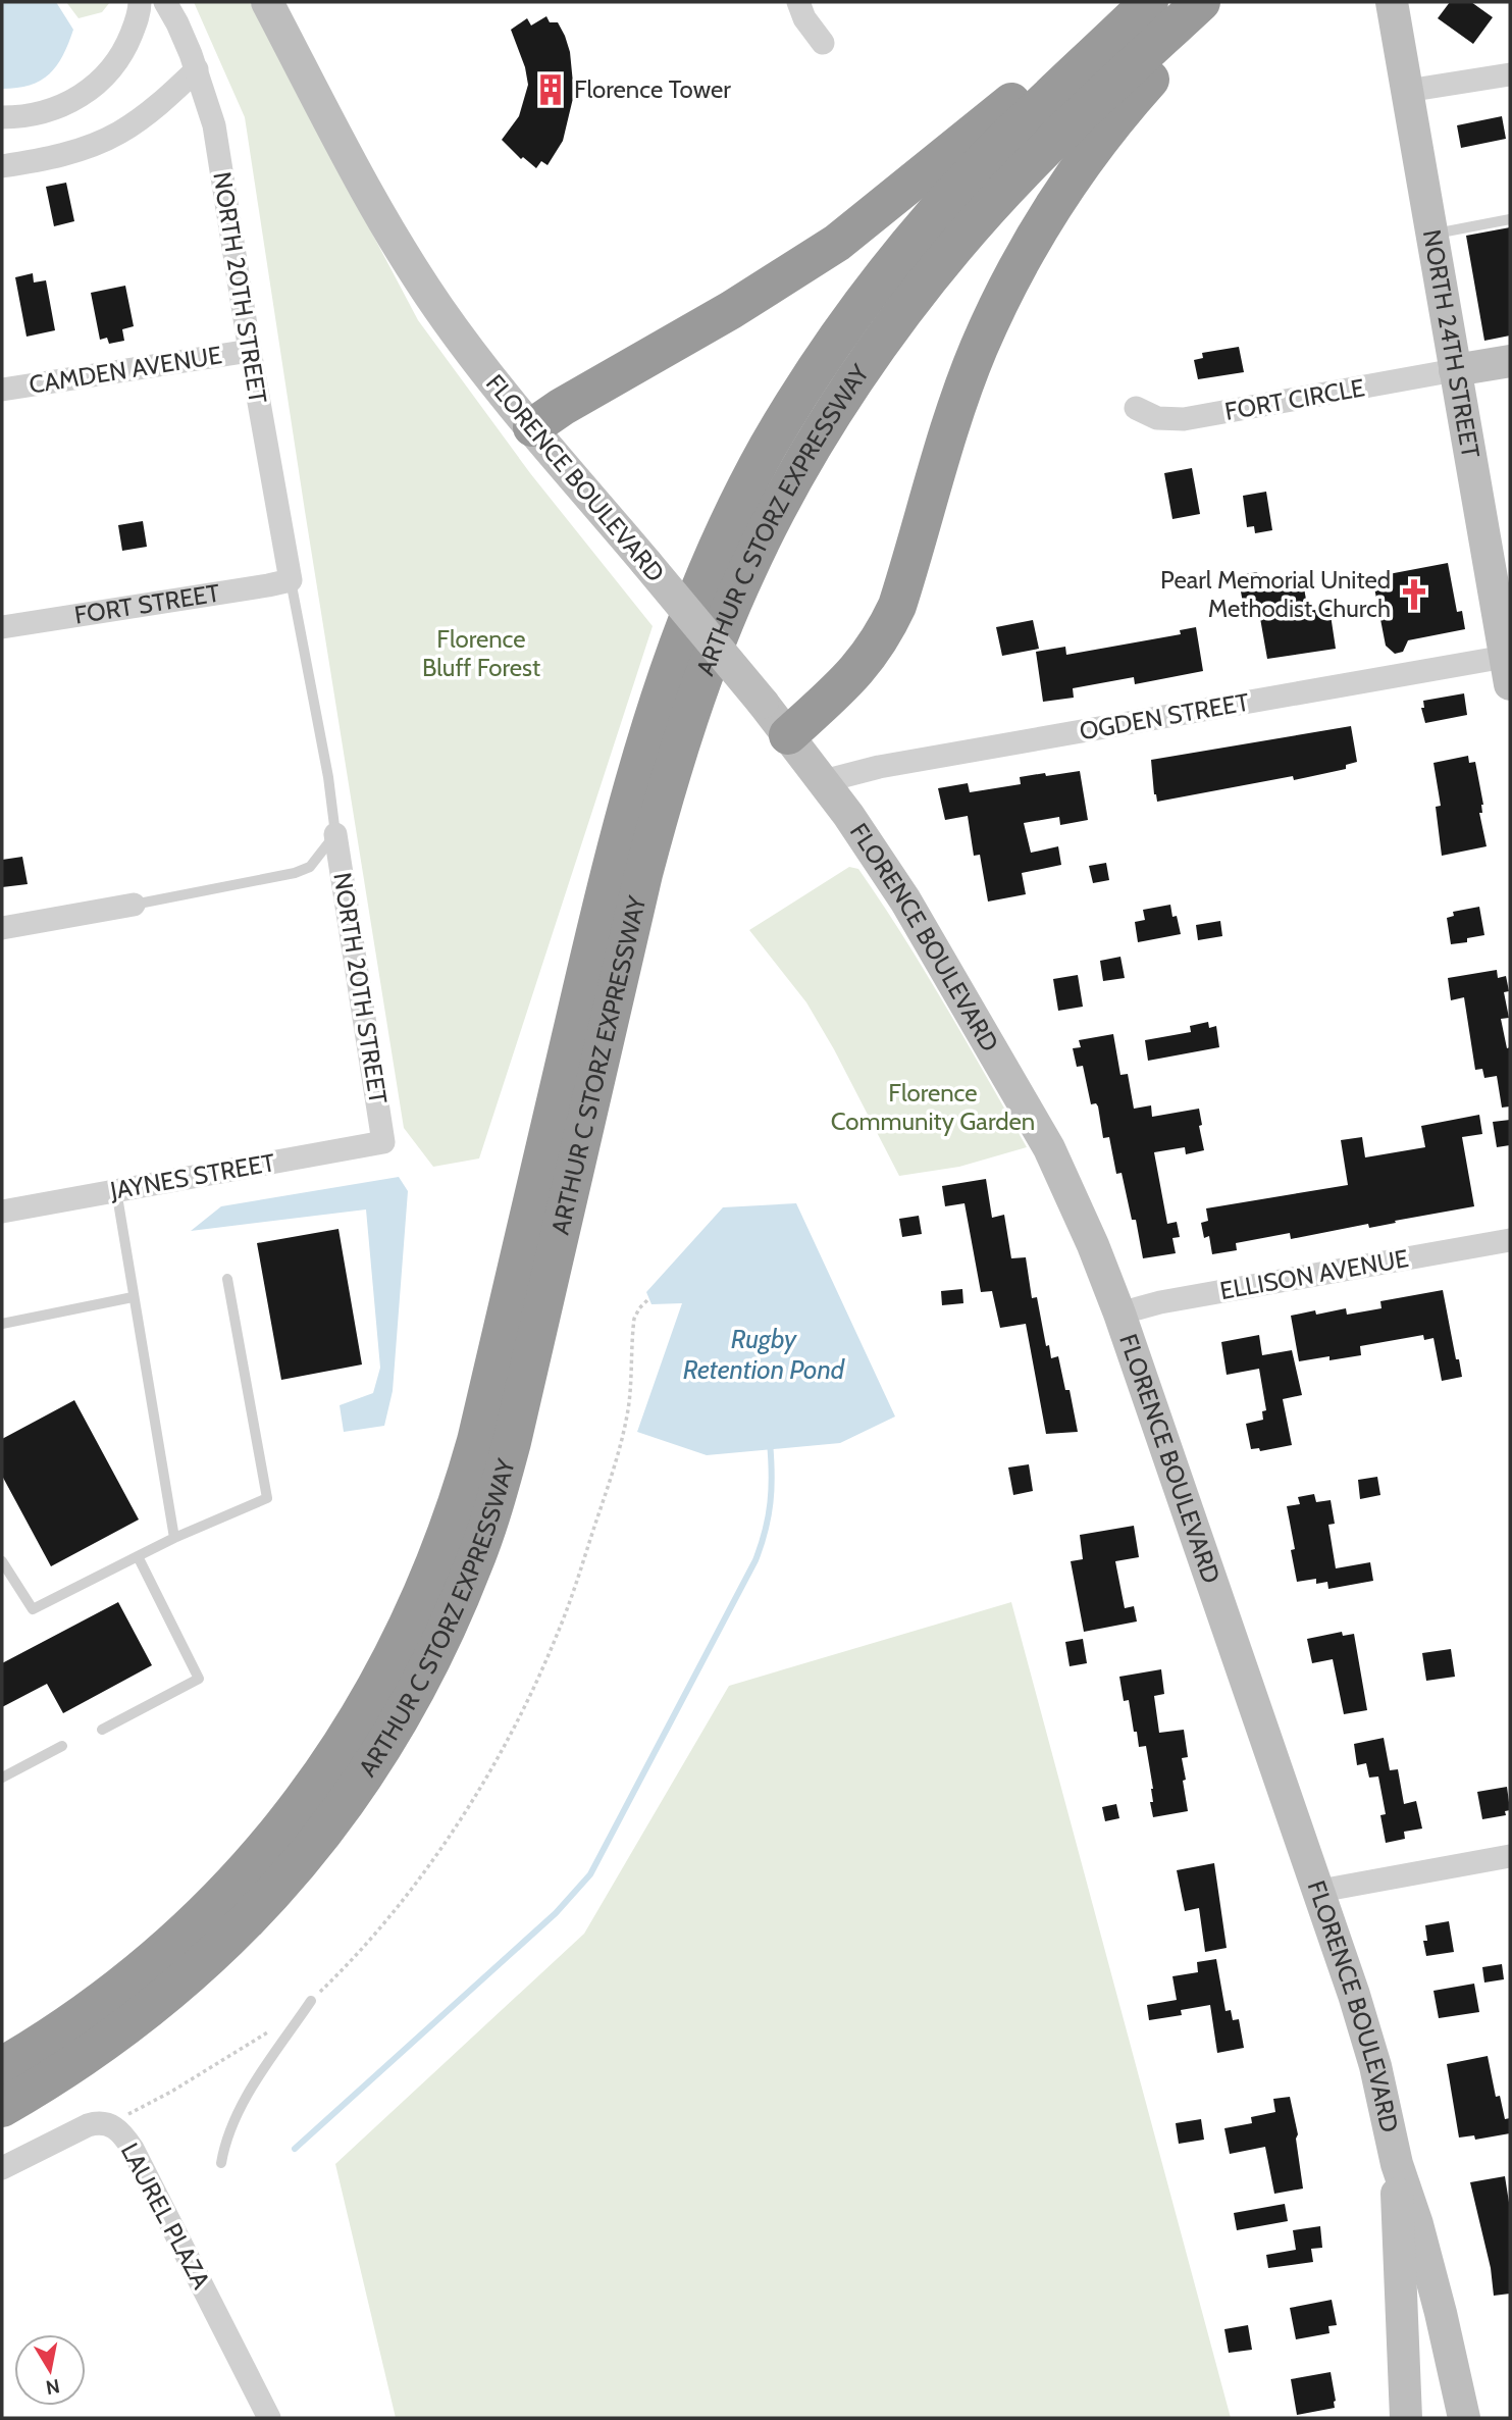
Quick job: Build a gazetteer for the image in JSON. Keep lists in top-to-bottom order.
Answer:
{
  "streets": {
    "highway": ["ARTHUR C STORZ EXPRESSWAY"],
    "street": [
      "NORTH 20TH STREET",
      "NORTH 24TH STREET",
      "CAMDEN AVENUE",
      "FORT CIRCLE",
      "FLORENCE BOULEVARD",
      "FORT STREET",
      "OGDEN STREET",
      "JAYNES STREET",
      "ELLISON AVENUE",
      "LAUREL PLAZA"
    ]
  },
  "crossings": [
    ["NORTH 20TH STREET", "CAMDEN AVENUE"],
    ["NORTH 20TH STREET", "FORT STREET"],
    ["NORTH 20TH STREET", "JAYNES STREET"],
    ["NORTH 24TH STREET", "FORT CIRCLE"],
    ["NORTH 24TH STREET", "OGDEN STREET"],
    ["FLORENCE BOULEVARD", "OGDEN STREET"],
    ["FLORENCE BOULEVARD", "ELLISON AVENUE"]
  ],
  "water": ["Rugby Retention Pond"],
  "parks": ["Florence Bluff Forest", "Florence Community Garden"],
  "places": {
    "building": ["Florence Tower"],
    "church": ["Pearl Memorial United Methodist Church"]
  },
  "north": "bottom"
}
